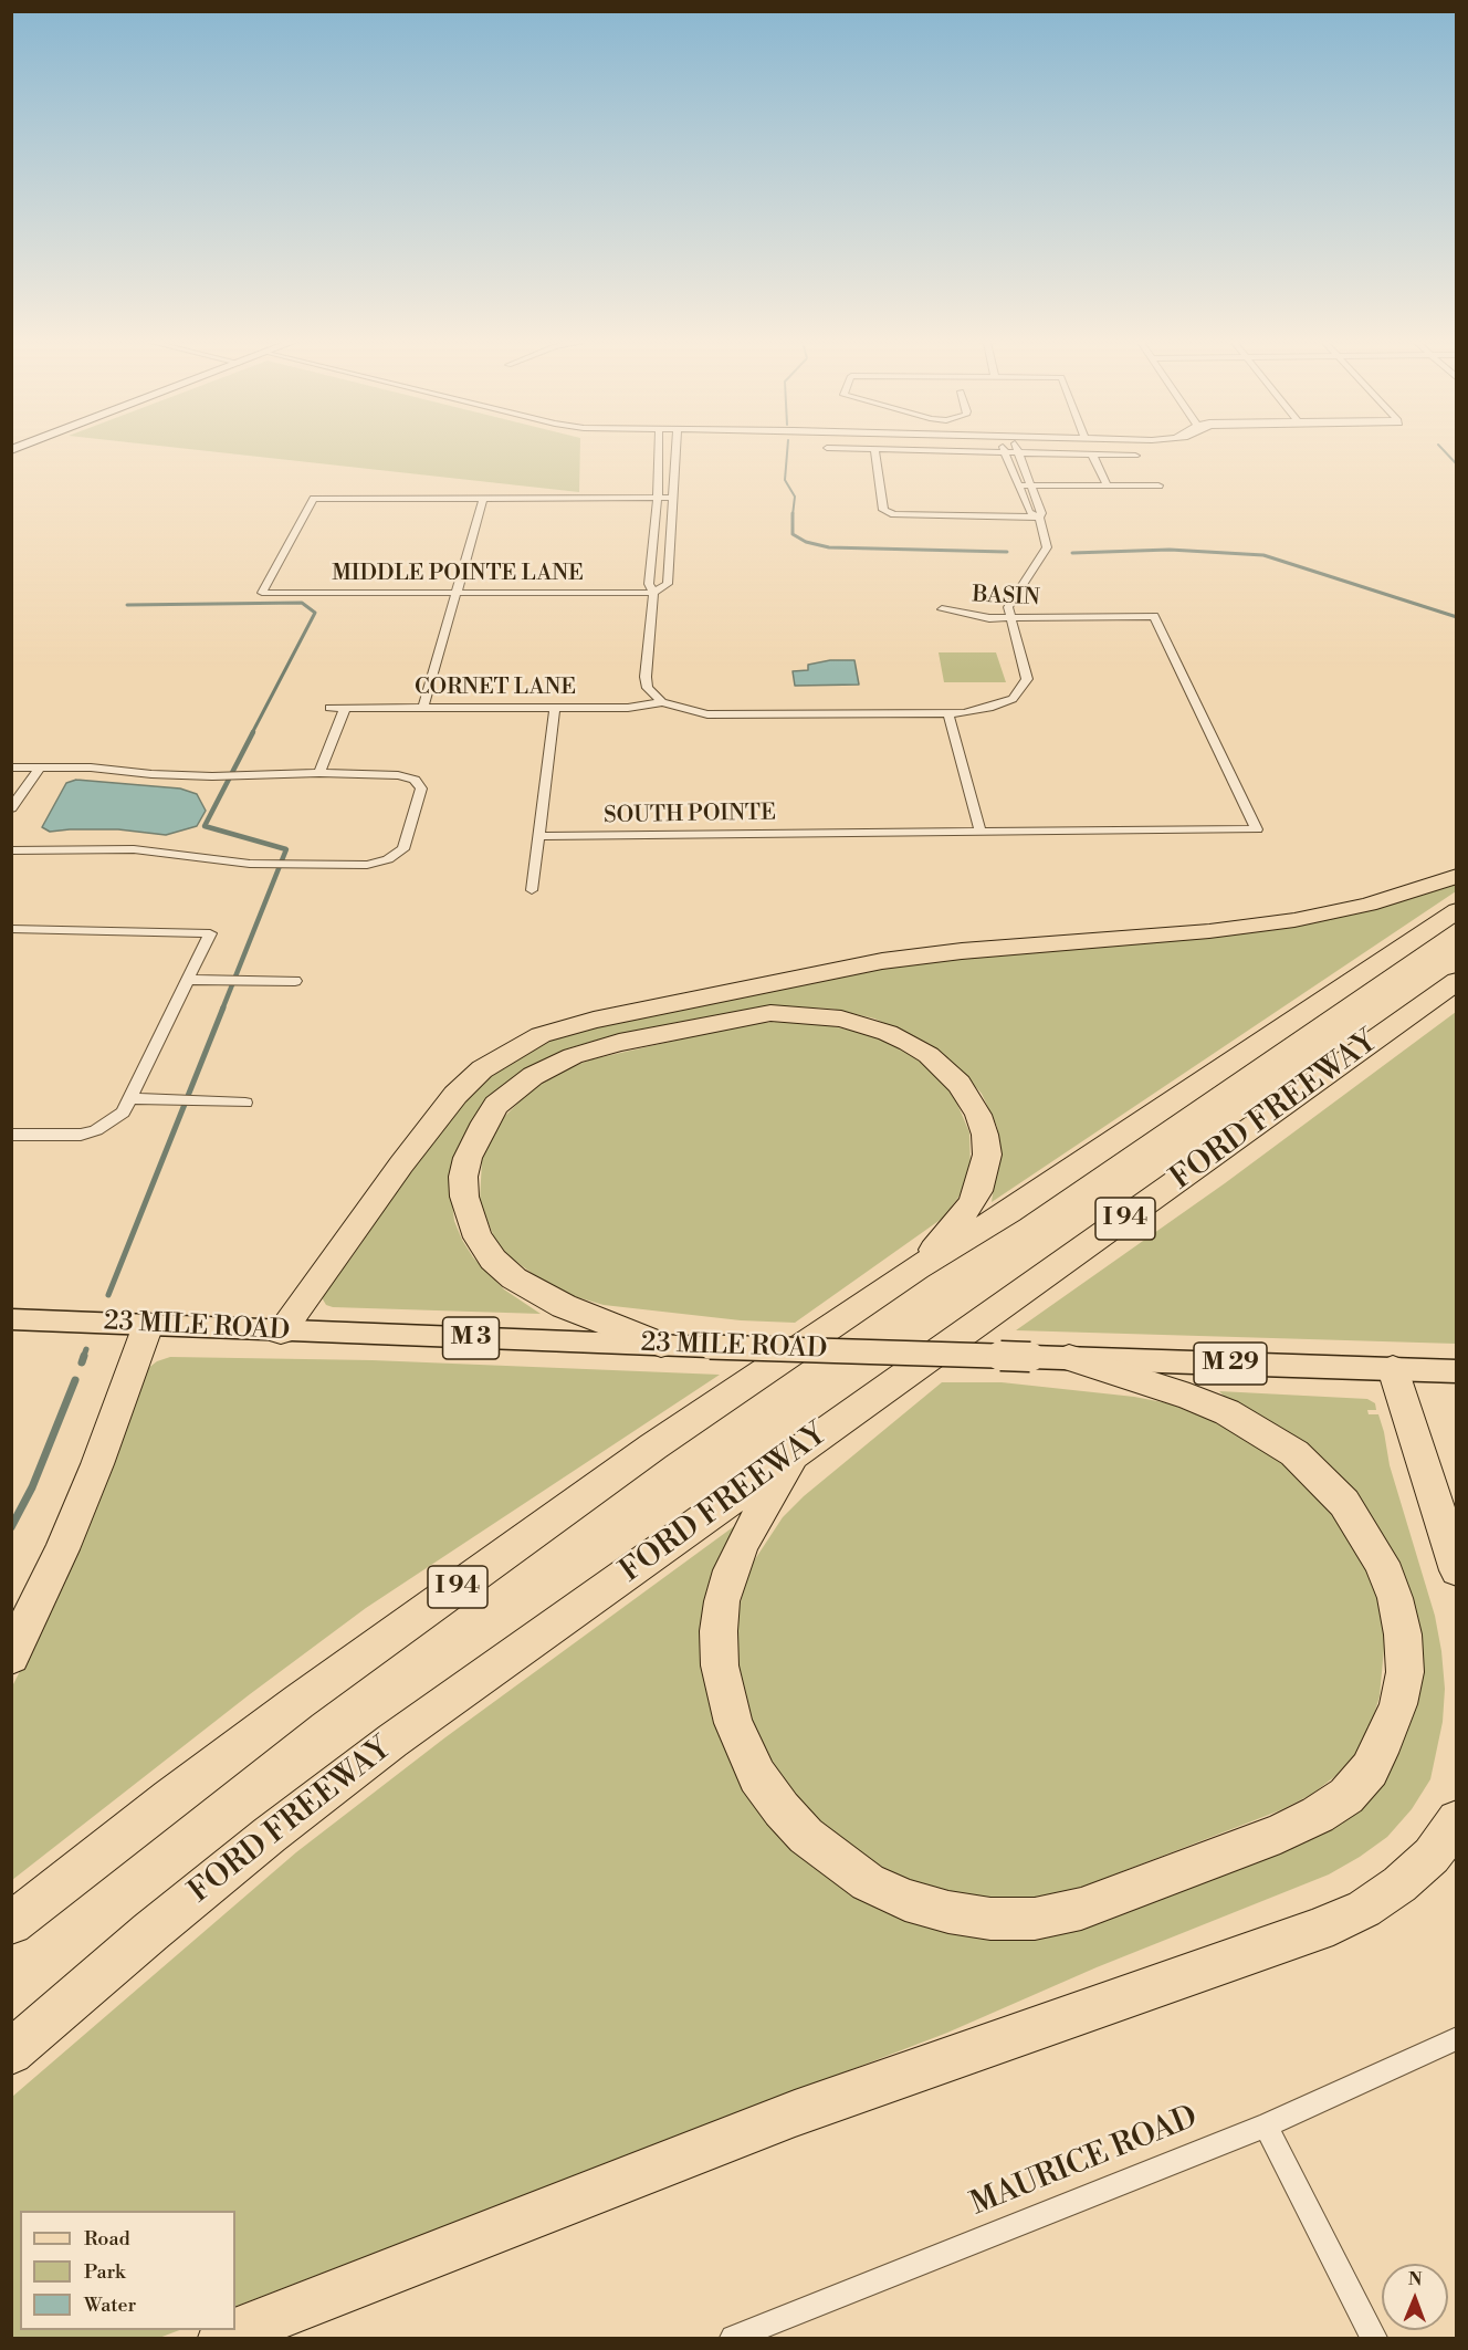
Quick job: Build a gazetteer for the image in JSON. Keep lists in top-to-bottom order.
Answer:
{
  "streets": {
    "highway": ["FORD FREEWAY", "I 94"],
    "main road": ["23 MILE ROAD", "M 3", "M 29"],
    "street": [
      "MIDDLE POINTE LANE",
      "BASIN",
      "CORNET LANE",
      "SOUTH POINTE",
      "MAURICE ROAD"
    ]
  },
  "crossings": [
    ["BASIN", "SOUTH POINTE"]
  ],
  "legend": ["Road", "Park", "Water"],
  "north": "top"
}
